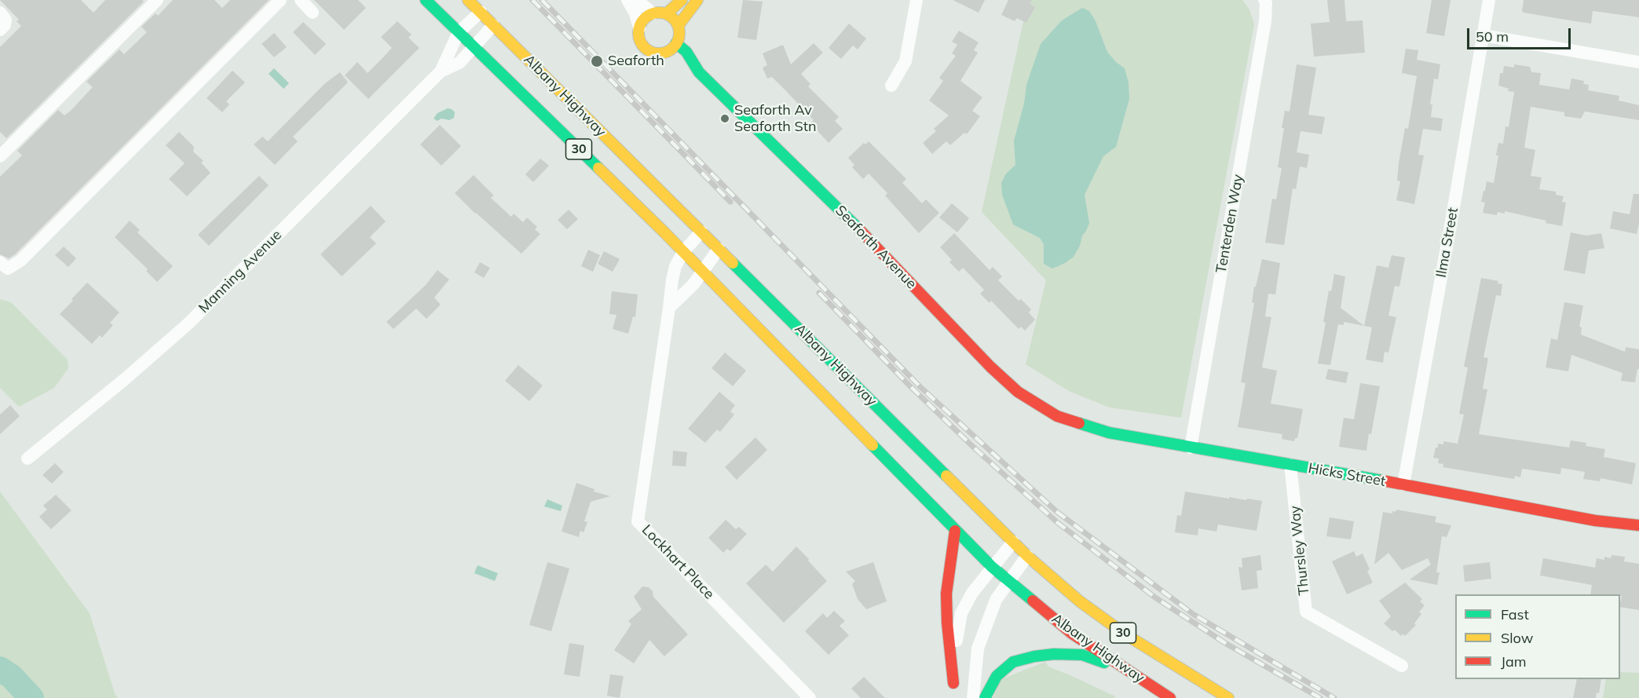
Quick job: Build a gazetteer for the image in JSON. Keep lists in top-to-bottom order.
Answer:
{
  "streets": {
    "main road": [
      "Albany Highway",
      "30",
      "Seaforth Avenue",
      "Hicks Street"
    ],
    "street": [
      "Tenterden Way",
      "Ilma Street",
      "Manning Avenue",
      "Thursley Way",
      "Lockhart Place"
    ]
  },
  "crossings": [
    ["Albany Highway", "Manning Avenue"],
    ["Albany Highway", "Lockhart Place"],
    ["Tenterden Way", "Hicks Street"],
    ["Ilma Street", "Hicks Street"],
    ["Seaforth Avenue", "Hicks Street"],
    ["Hicks Street", "Thursley Way"]
  ],
  "places": ["Seaforth", "Seaforth Av Seaforth Stn"],
  "legend": ["Fast", "Slow", "Jam"],
  "scale_bar": "50 m"
}
